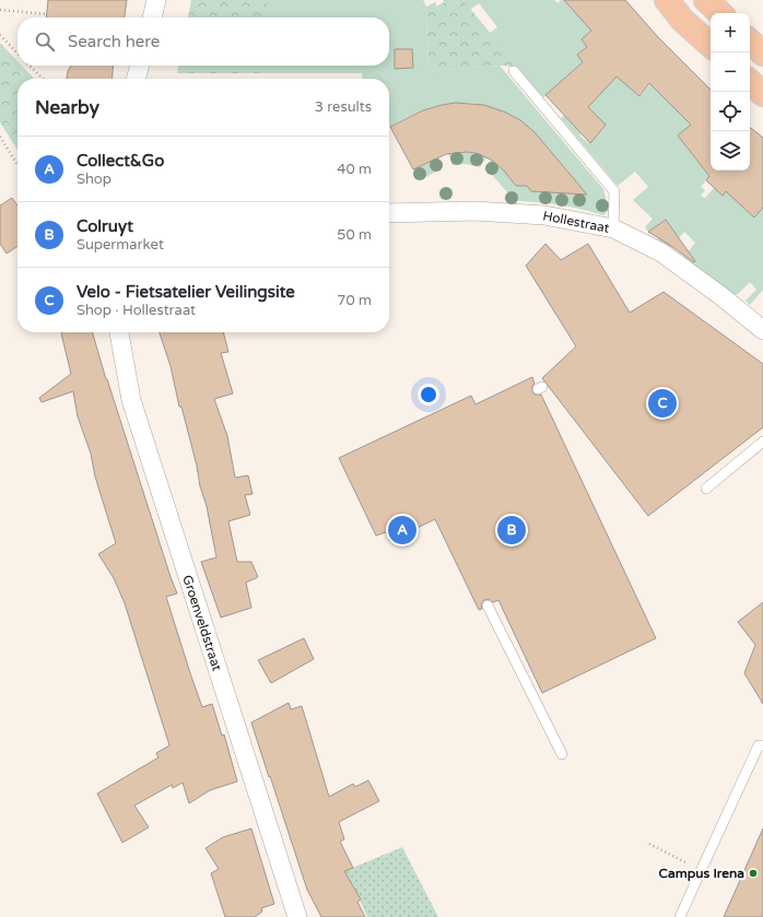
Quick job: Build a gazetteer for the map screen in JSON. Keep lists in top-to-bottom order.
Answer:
{
  "streets": {
    "street": ["Hollestraat", "Groenveldstraat"]
  },
  "places": ["Campus Irena"],
  "page": {
    "map_buttons": ["+", "−"],
    "search": "Search here",
    "heading": ["Nearby", "3 results"],
    "list": [
      {
        "mark": "A",
        "name": "Collect&Go",
        "note": "Shop",
        "value": "40 m"
      },
      {
        "mark": "B",
        "name": "Colruyt",
        "note": "Supermarket",
        "value": "50 m"
      },
      {
        "mark": "C",
        "name": "Velo - Fietsatelier Veilingsite",
        "note": "Shop · Hollestraat",
        "value": "70 m"
      }
    ],
    "pins": ["C", "A", "B"]
  }
}
